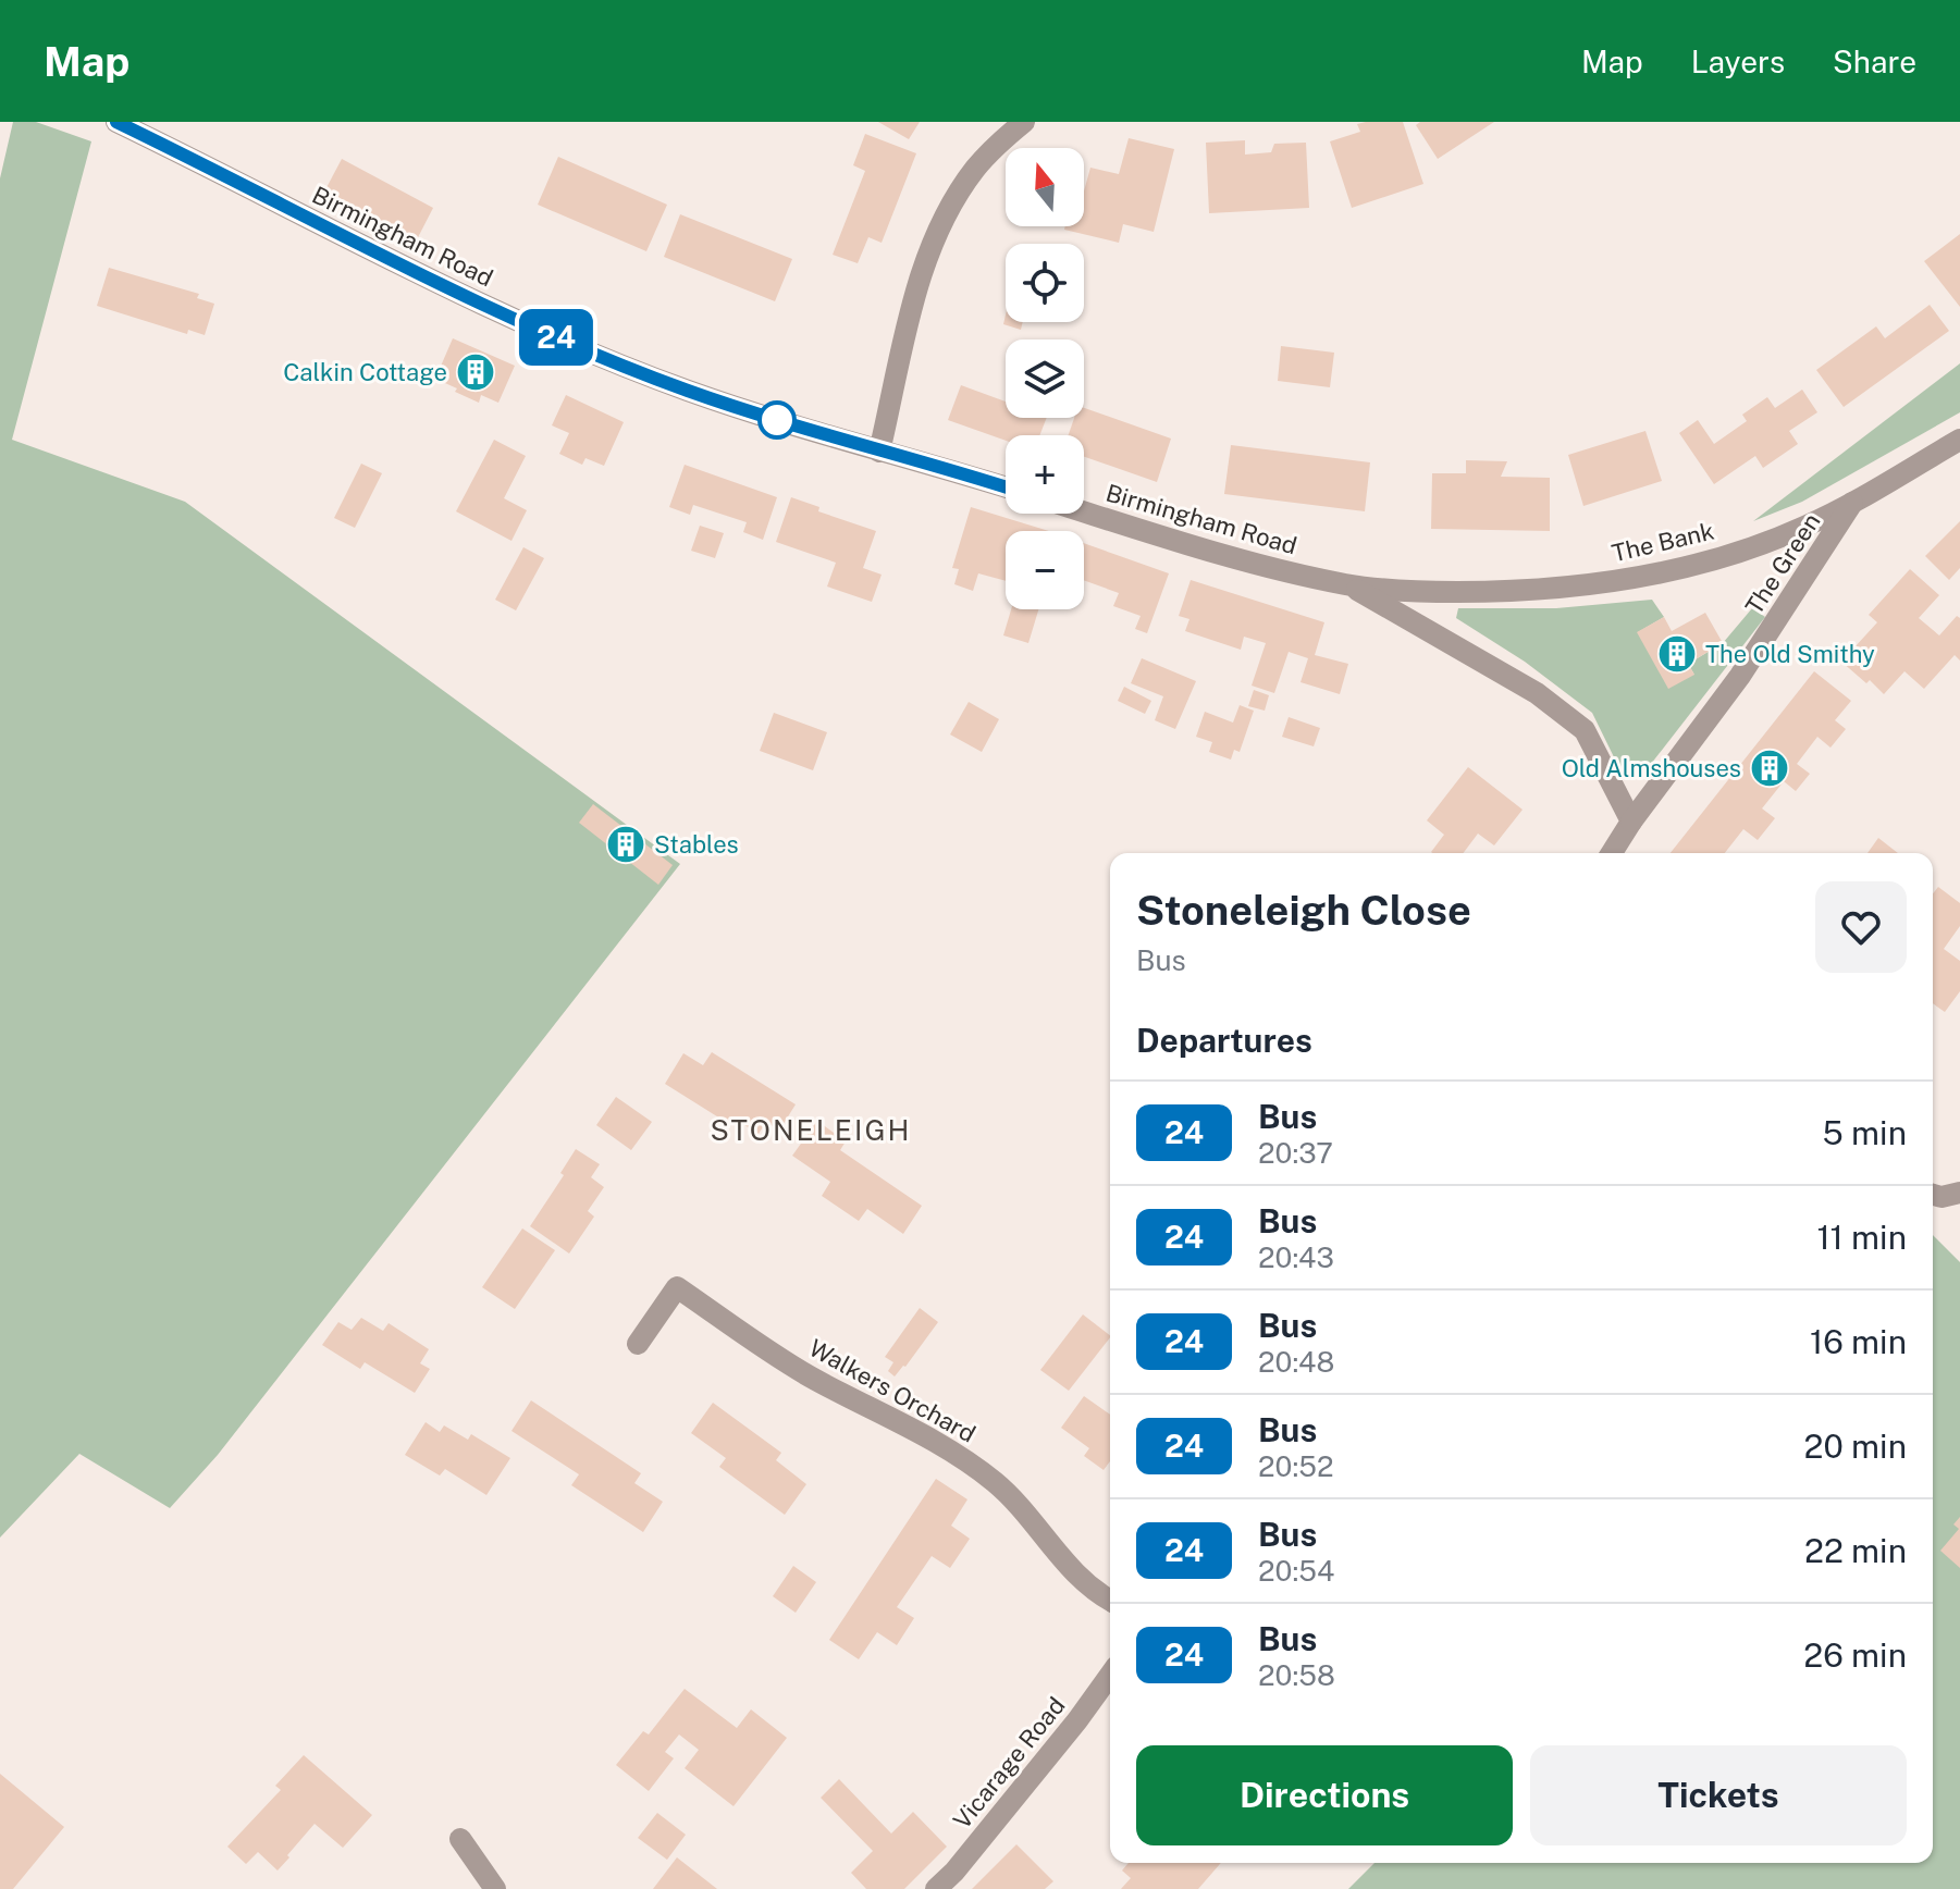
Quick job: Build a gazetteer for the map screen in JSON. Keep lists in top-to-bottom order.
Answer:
{
  "streets": {
    "street": [
      "Birmingham Road",
      "The Bank",
      "The Green",
      "Walkers Orchard",
      "Vicarage Road"
    ]
  },
  "crossings": [
    ["Birmingham Road", "The Bank"],
    ["The Bank", "The Green"]
  ],
  "districts": ["STONELEIGH"],
  "places": {
    "building": [
      "Calkin Cottage",
      "The Old Smithy",
      "Old Almshouses",
      "Stables"
    ]
  },
  "lines": ["bus line 24"],
  "north": "top",
  "page": {
    "header": "Map",
    "nav": ["Map", "Layers", "Share"],
    "on_map": "24",
    "map_buttons": ["+", "−"],
    "heading": [
      ["Stoneleigh Close", "Bus"],
      "Departures"
    ],
    "list": [
      {
        "mark": "24",
        "name": "Bus",
        "note": "20:37",
        "value": "5 min"
      },
      {
        "mark": "24",
        "name": "Bus",
        "note": "20:43",
        "value": "11 min"
      },
      {
        "mark": "24",
        "name": "Bus",
        "note": "20:48",
        "value": "16 min"
      },
      {
        "mark": "24",
        "name": "Bus",
        "note": "20:52",
        "value": "20 min"
      },
      {
        "mark": "24",
        "name": "Bus",
        "note": "20:54",
        "value": "22 min"
      },
      {
        "mark": "24",
        "name": "Bus",
        "note": "20:58",
        "value": "26 min"
      }
    ],
    "buttons": ["Directions", "Tickets"]
  }
}
